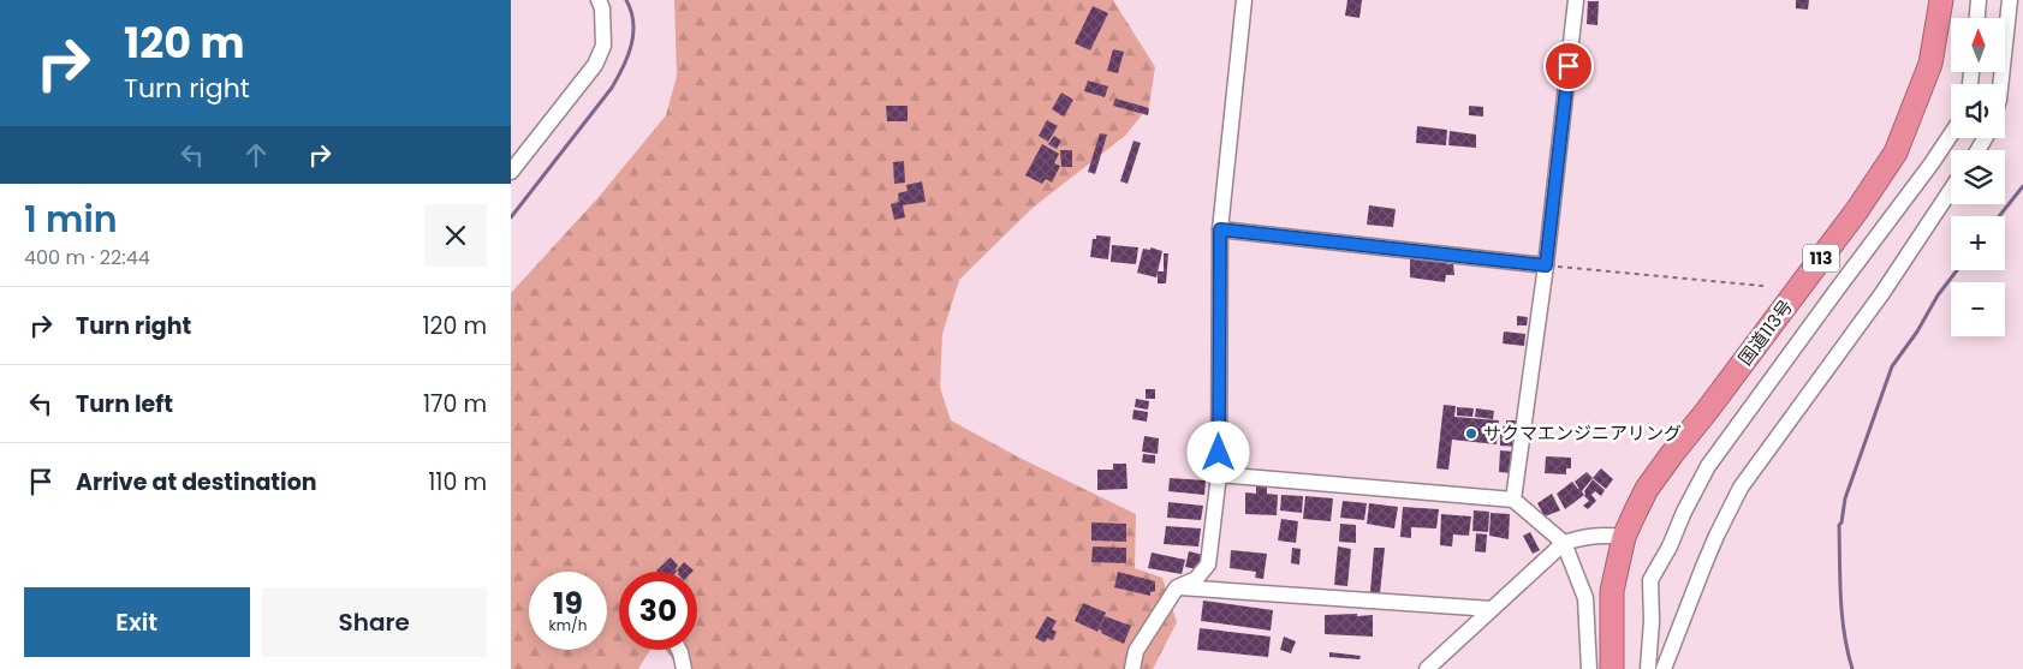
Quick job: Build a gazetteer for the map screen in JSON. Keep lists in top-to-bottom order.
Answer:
{
  "streets": {
    "highway": ["113", "国道113号"]
  },
  "places": ["サクマエンジニアリング"],
  "north": "top",
  "page": {
    "turn": ["120 m", "Turn right"],
    "map_buttons": ["+", "−"],
    "heading": ["1 min", "400 m · 22:44"],
    "list": [
      {
        "name": "Turn right",
        "value": "120 m"
      },
      {
        "name": "Turn left",
        "value": "170 m"
      },
      {
        "name": "Arrive at destination",
        "value": "110 m"
      }
    ],
    "speed": "19 km/h",
    "limit": "30",
    "buttons": ["Exit", "Share"]
  }
}
